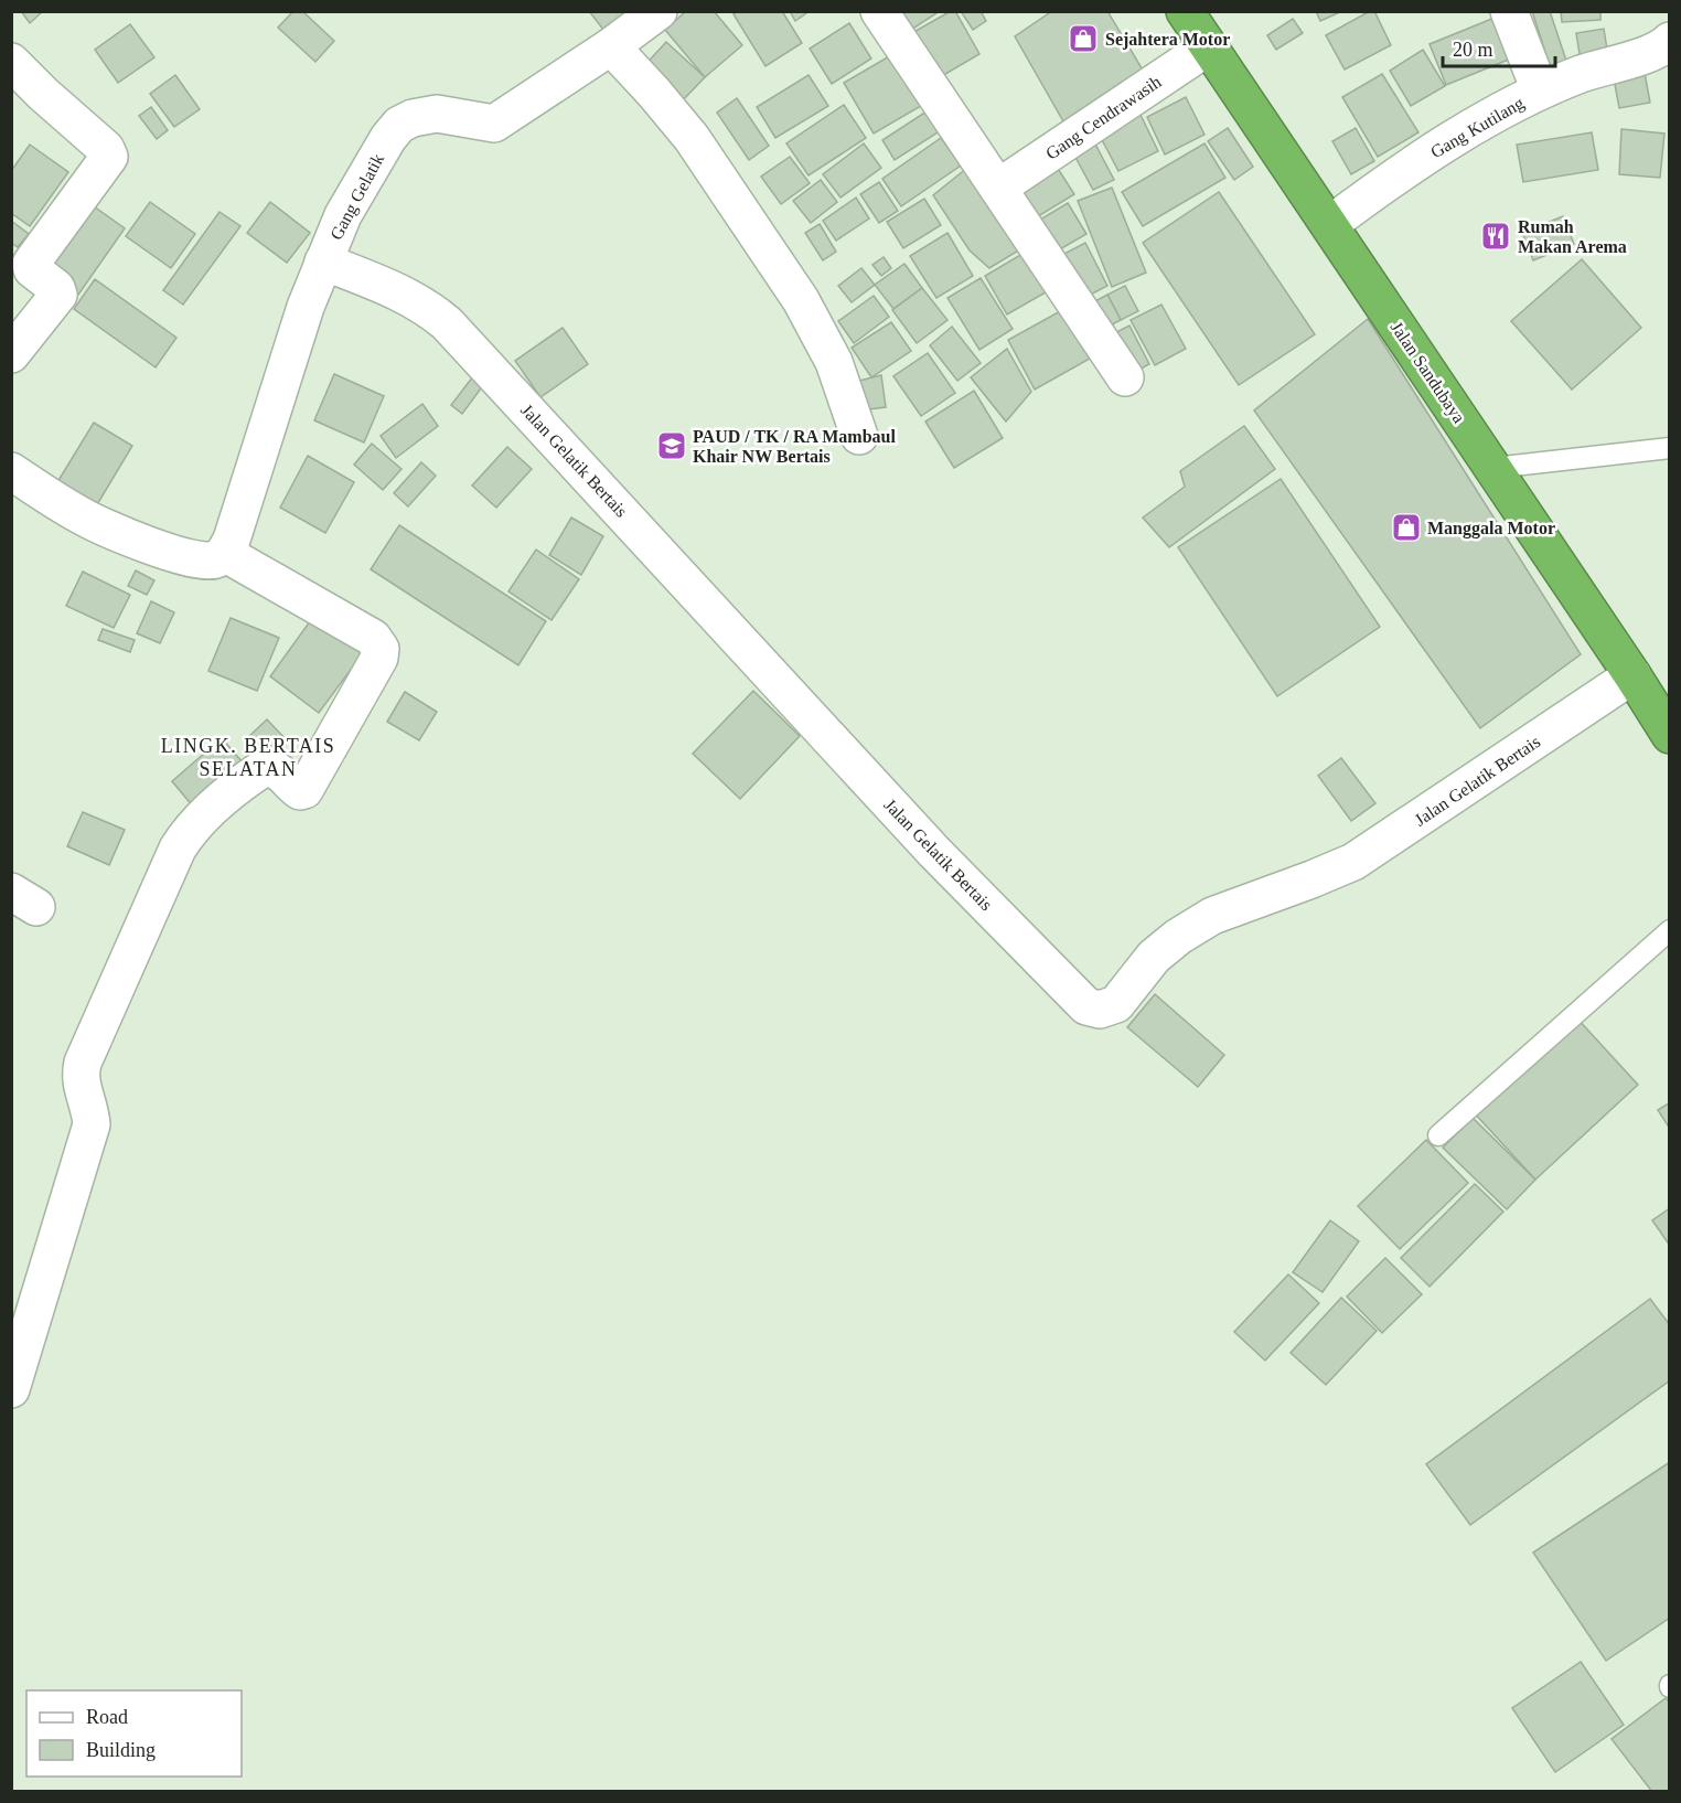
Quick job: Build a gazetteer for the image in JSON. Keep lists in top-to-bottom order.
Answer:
{
  "streets": {
    "highway": ["Jalan Sandubaya"],
    "street": [
      "Gang Cendrawasih",
      "Gang Kutilang",
      "Gang Gelatik",
      "Jalan Gelatik Bertais"
    ]
  },
  "crossings": [
    ["Gang Cendrawasih", "Jalan Sandubaya"],
    ["Gang Kutilang", "Jalan Sandubaya"],
    ["Gang Gelatik", "Jalan Gelatik Bertais"],
    ["Jalan Sandubaya", "Jalan Gelatik Bertais"]
  ],
  "districts": ["LINGK. BERTAIS SELATAN"],
  "places": {
    "shop": ["Sejahtera Motor", "Manggala Motor"],
    "restaurant": ["Rumah Makan Arema"],
    "school or university": ["PAUD / TK / RA Mambaul Khair NW Bertais"]
  },
  "legend": ["Road", "Building"],
  "scale_bar": "20 m"
}
